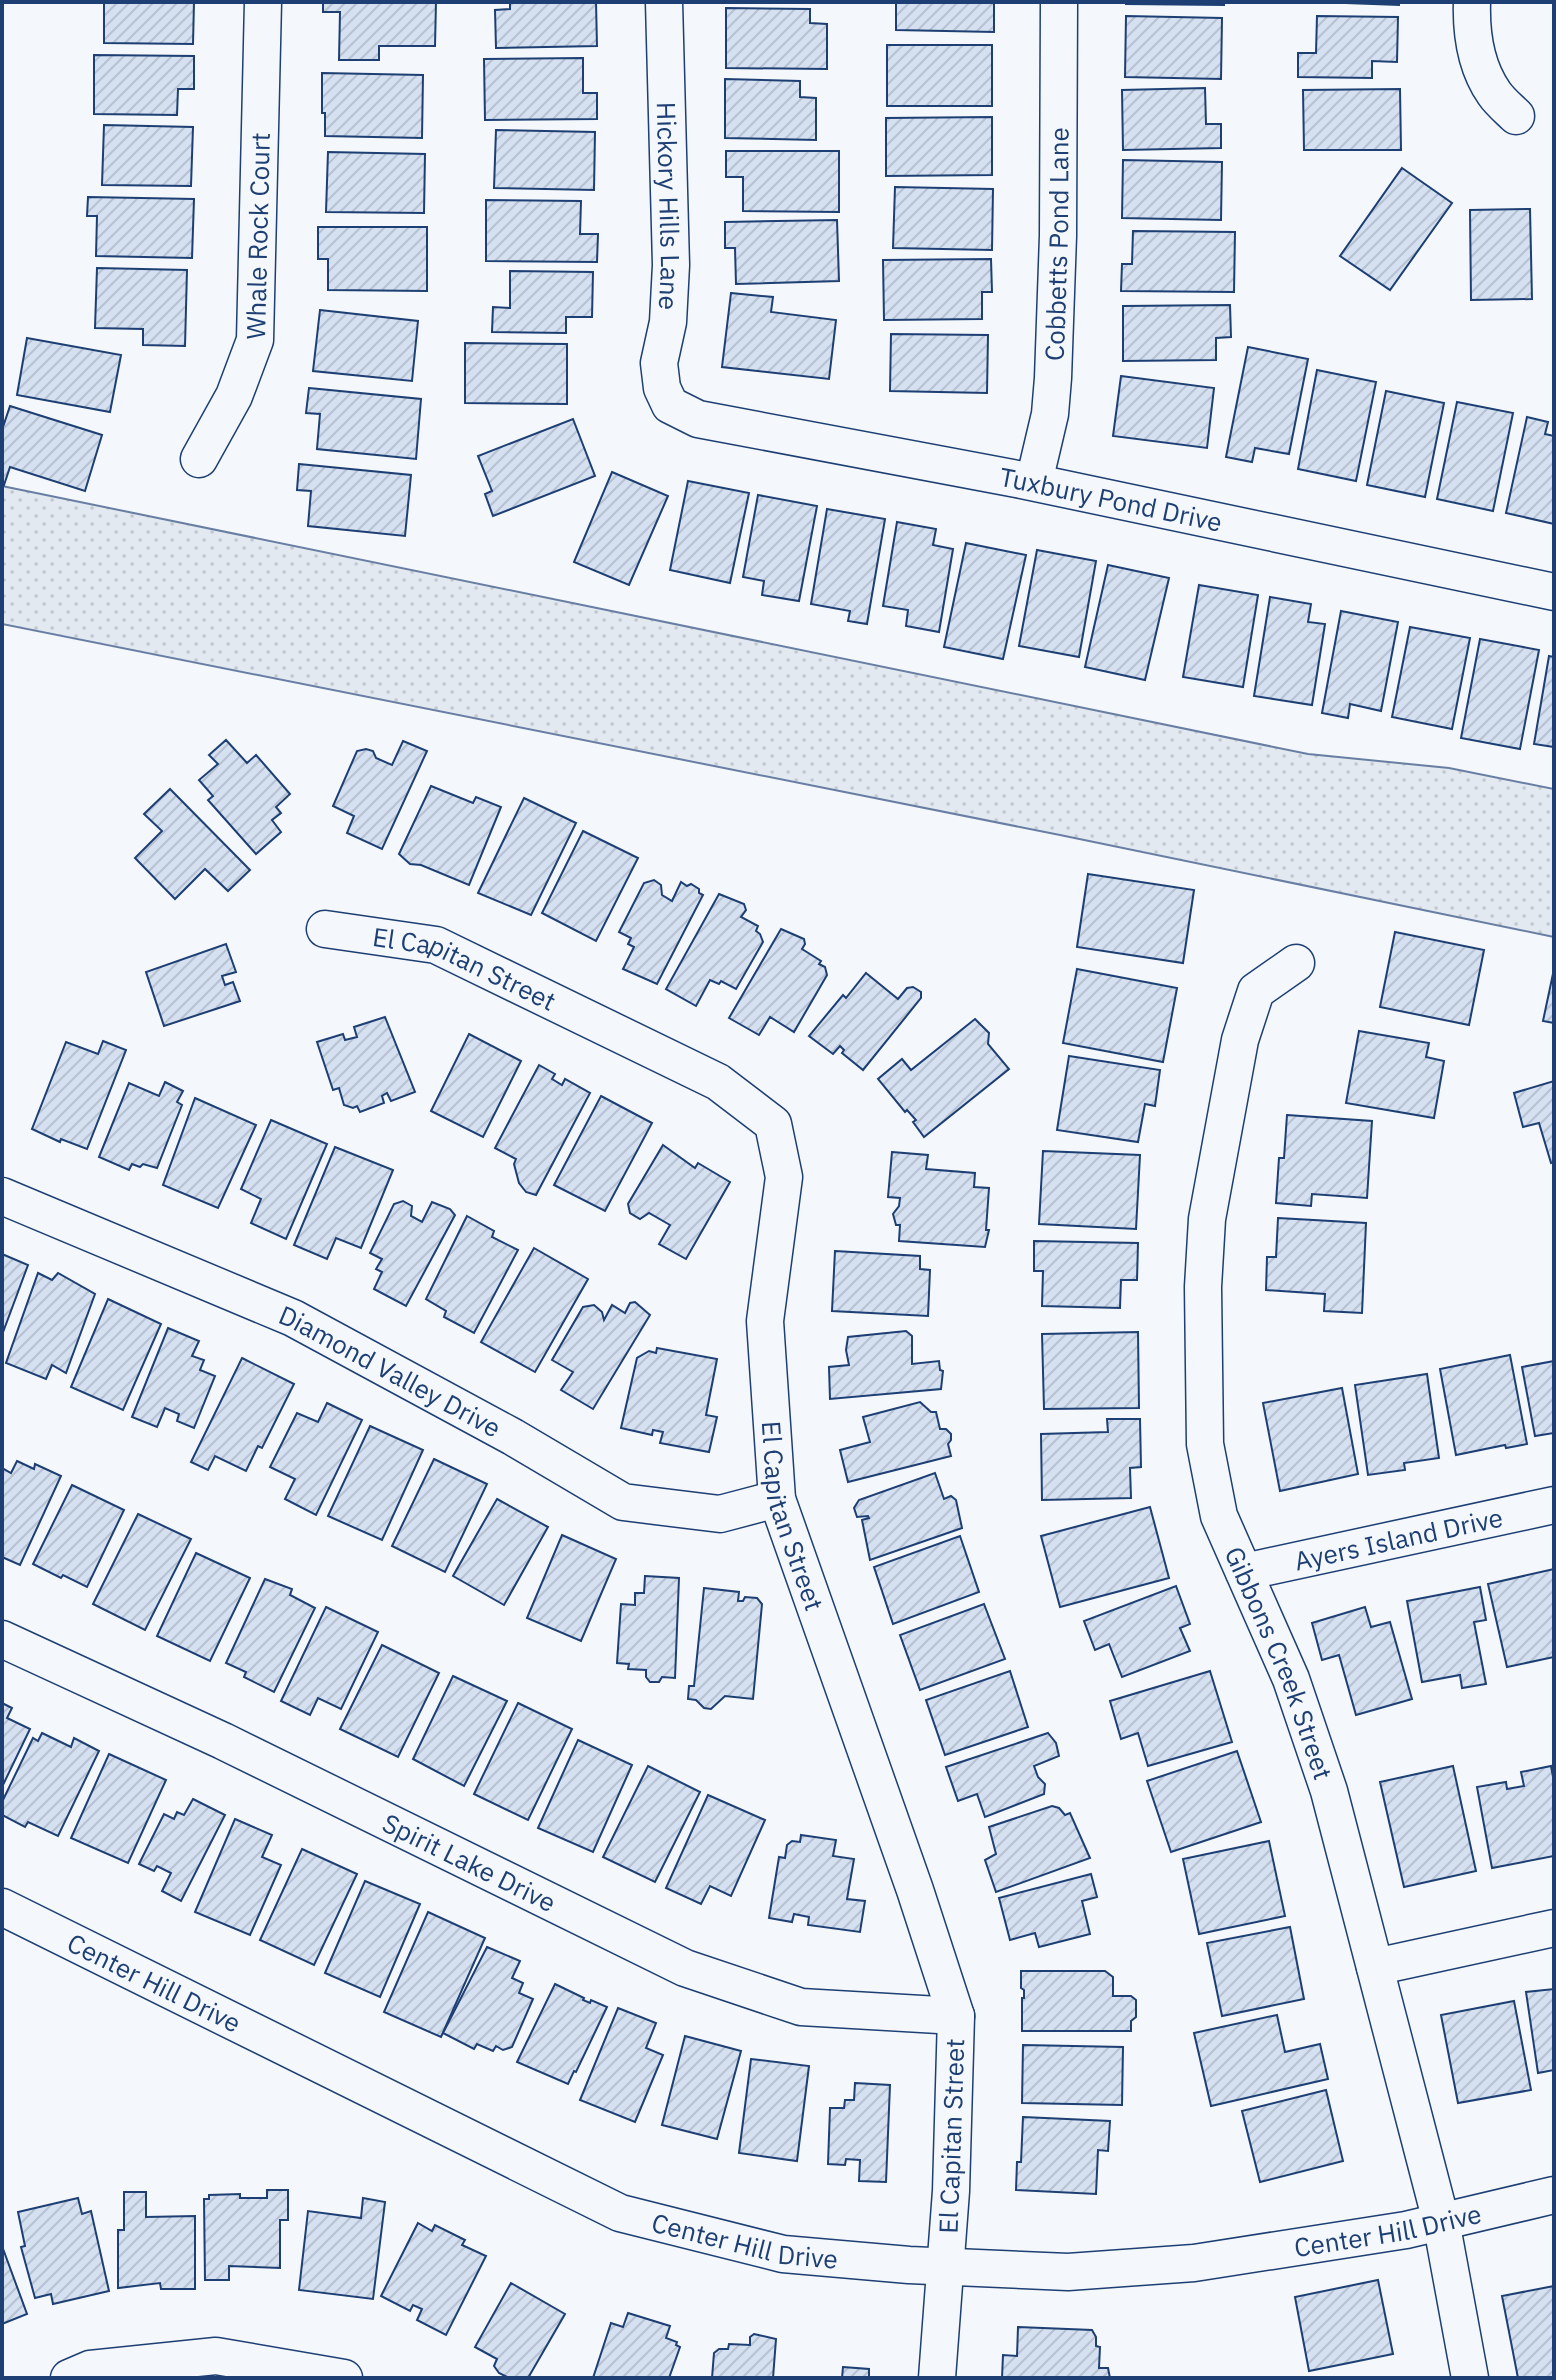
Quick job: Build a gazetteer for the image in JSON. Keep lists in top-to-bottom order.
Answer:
{
  "streets": {
    "street": [
      "Hickory Hills Lane",
      "Whale Rock Court",
      "Cobbetts Pond Lane",
      "Tuxbury Pond Drive",
      "El Capitan Street",
      "Diamond Valley Drive",
      "Ayers Island Drive",
      "Gibbons Creek Street",
      "Spirit Lake Drive",
      "Center Hill Drive"
    ]
  },
  "crossings": [
    ["Hickory Hills Lane", "Tuxbury Pond Drive"],
    ["Cobbetts Pond Lane", "Tuxbury Pond Drive"],
    ["El Capitan Street", "Diamond Valley Drive"],
    ["El Capitan Street", "Spirit Lake Drive"],
    ["El Capitan Street", "Center Hill Drive"],
    ["Ayers Island Drive", "Gibbons Creek Street"],
    ["Gibbons Creek Street", "Center Hill Drive"]
  ]
}
